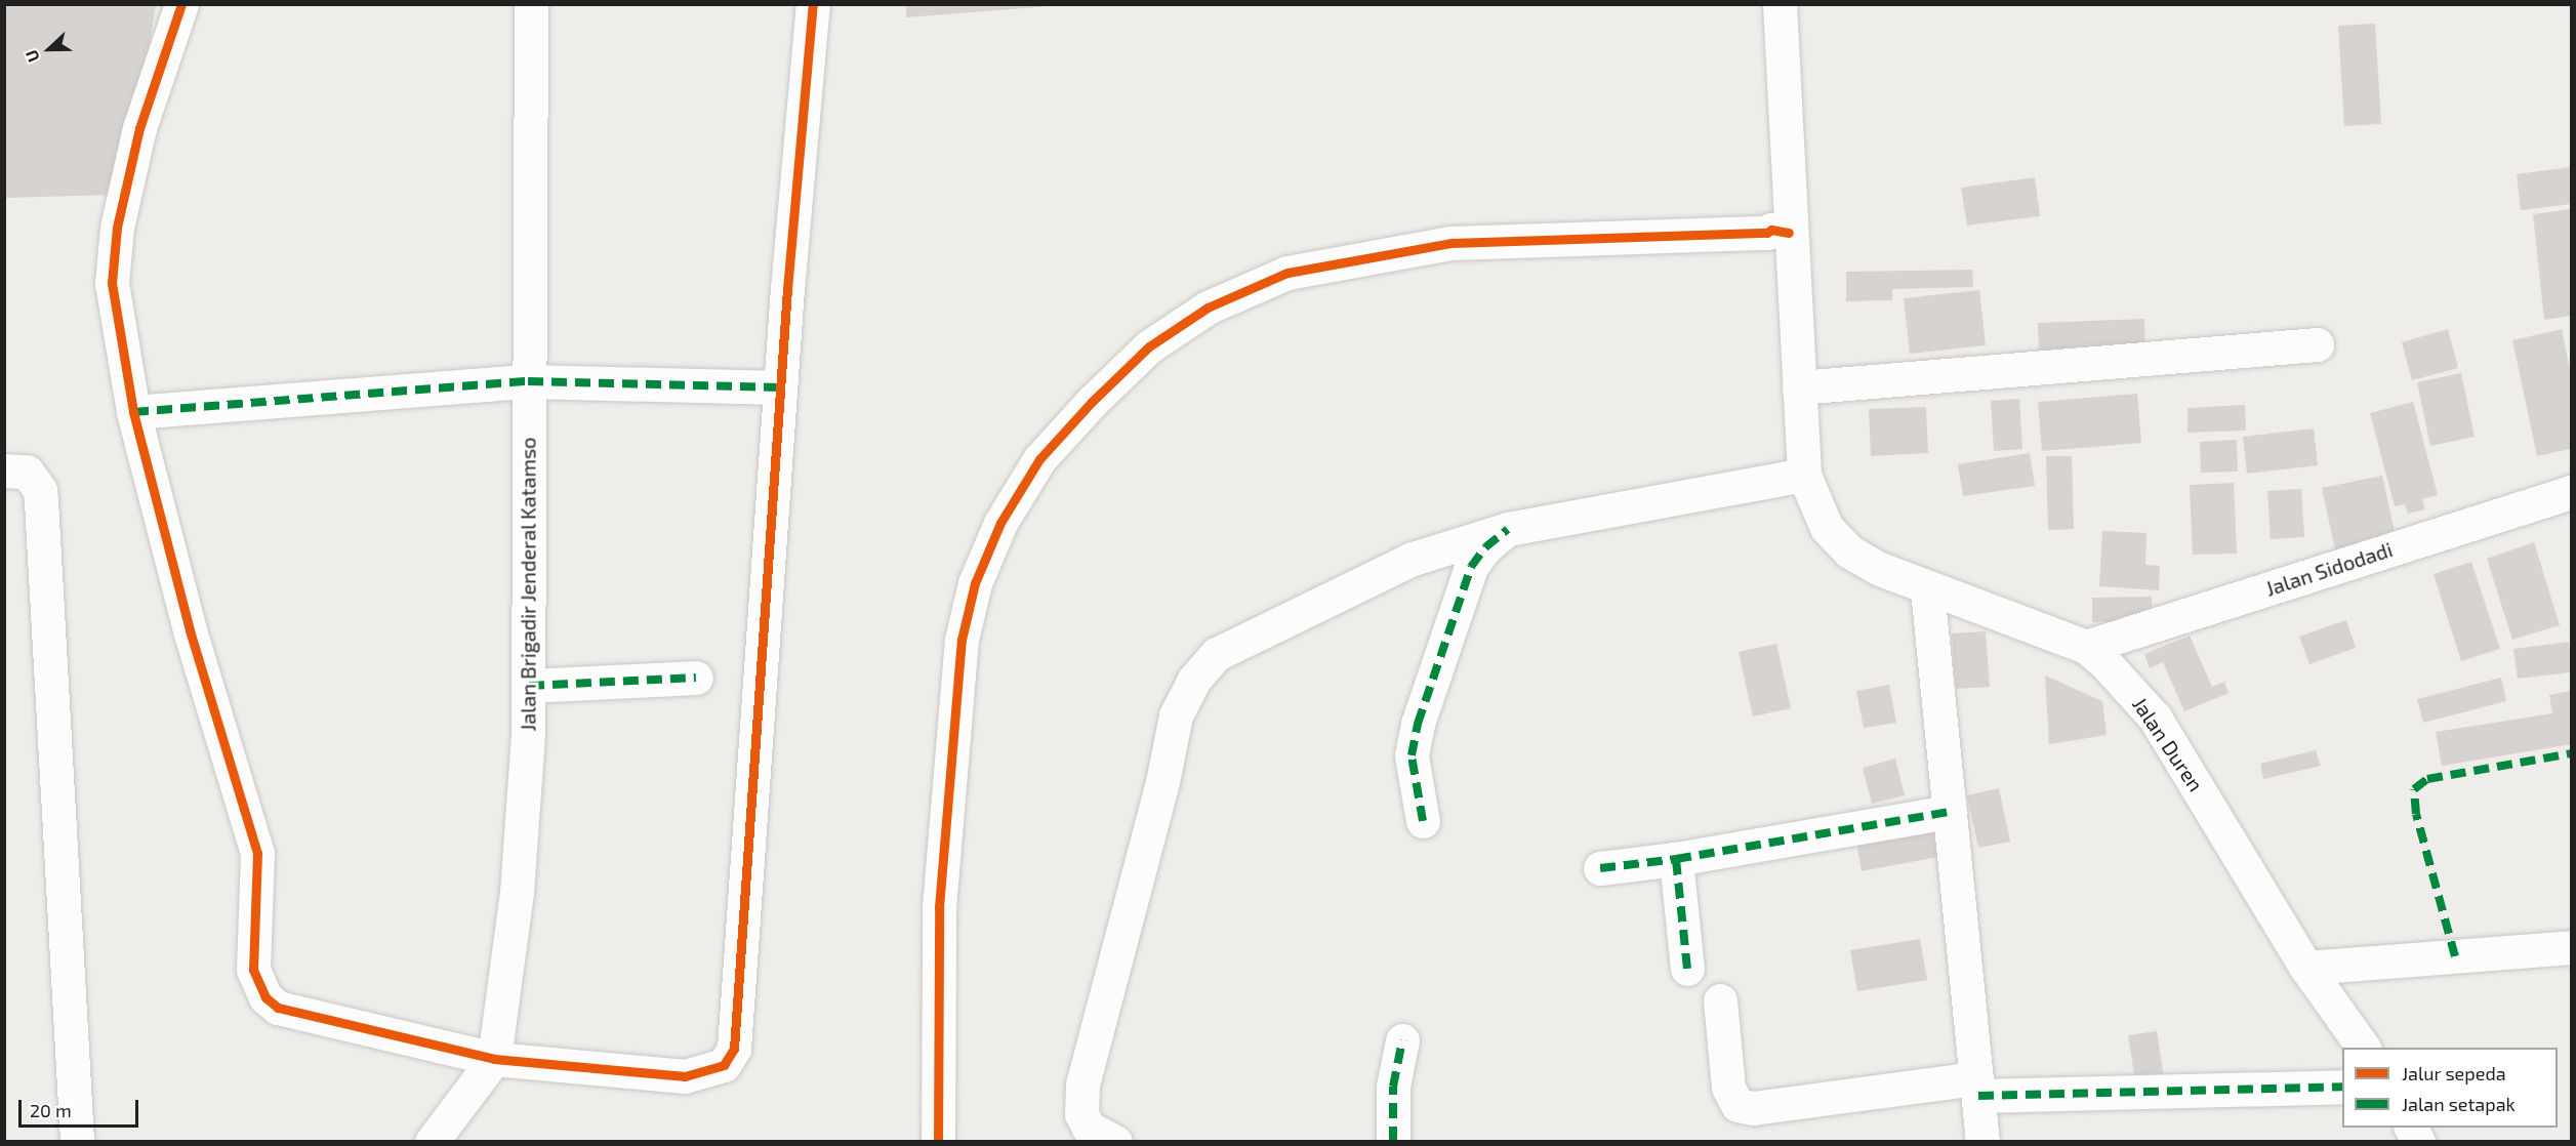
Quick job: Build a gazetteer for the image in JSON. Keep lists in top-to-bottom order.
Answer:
{
  "streets": {
    "street": ["Jalan Sidodadi", "Jalan Brigadir Jenderal Katamso", "Jalan Duren"]
  },
  "crossings": [
    ["Jalan Sidodadi", "Jalan Duren"]
  ],
  "legend": ["Jalur sepeda", "Jalan setapak"],
  "scale_bar": "20 m",
  "north": "left"
}
